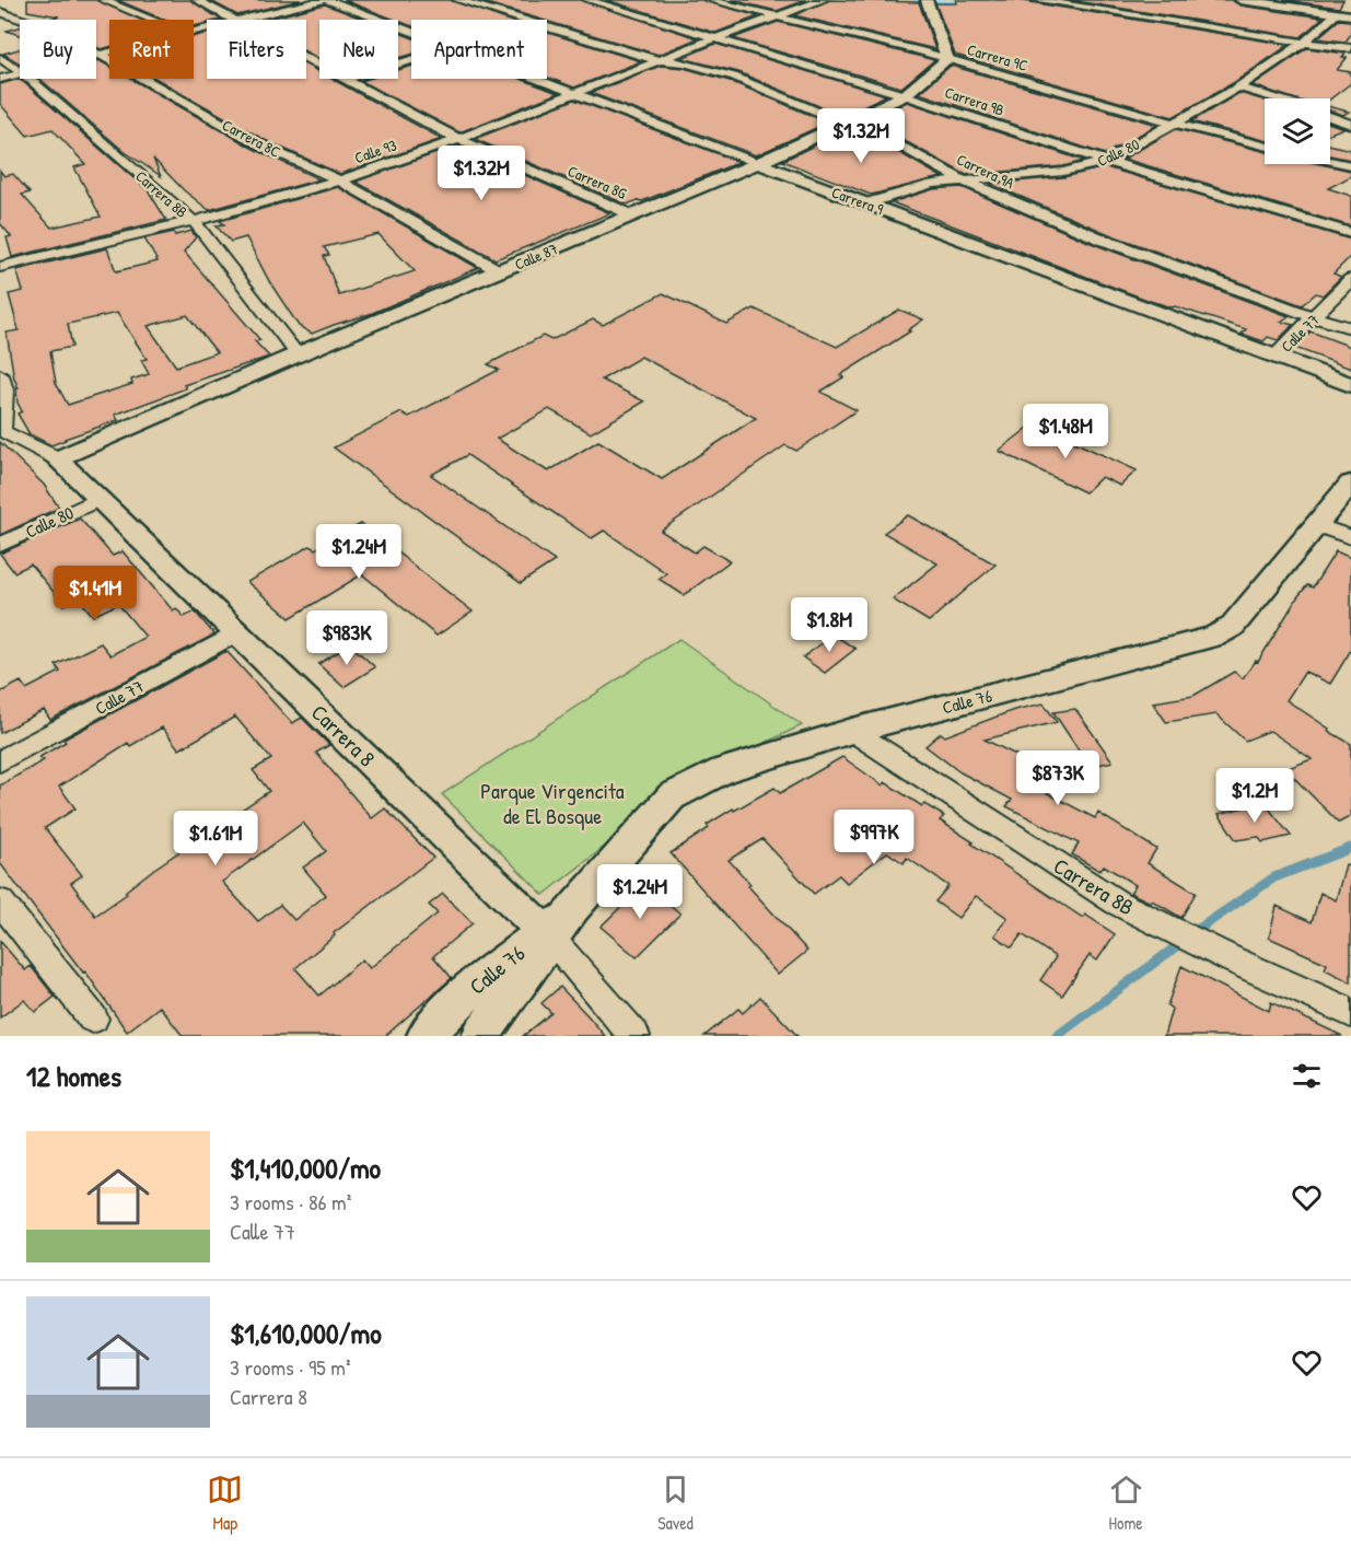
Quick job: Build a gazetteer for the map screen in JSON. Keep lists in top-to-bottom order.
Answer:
{
  "streets": {
    "street": [
      "Carrera 9C",
      "Carrera 9B",
      "Carrera 8C",
      "Calle 93",
      "Calle 80",
      "Carrera 9A",
      "Carrera 8G",
      "Carrera 8B",
      "Carrera 9",
      "Calle 87",
      "Calle 77",
      "Calle 76",
      "Carrera 8"
    ]
  },
  "crossings": [
    ["Carrera 9C", "Calle 93"],
    ["Carrera 9C", "Calle 80"],
    ["Carrera 9C", "Calle 87"],
    ["Carrera 9B", "Calle 93"],
    ["Carrera 9B", "Calle 80"],
    ["Carrera 9B", "Calle 87"],
    ["Carrera 8C", "Calle 93"],
    ["Carrera 8C", "Calle 87"],
    ["Calle 93", "Carrera 9A"],
    ["Calle 93", "Carrera 8G"],
    ["Calle 93", "Carrera 8B"],
    ["Calle 93", "Carrera 9"],
    ["Calle 80", "Carrera 9A"],
    ["Calle 80", "Carrera 9"],
    ["Calle 80", "Carrera 8"],
    ["Carrera 9A", "Calle 87"],
    ["Carrera 9A", "Calle 77"],
    ["Carrera 8G", "Calle 87"],
    ["Carrera 8B", "Calle 87"],
    ["Carrera 8B", "Calle 76"],
    ["Carrera 9", "Calle 87"],
    ["Carrera 9", "Calle 77"],
    ["Calle 87", "Carrera 8"],
    ["Calle 77", "Carrera 8"],
    ["Calle 76", "Carrera 8"]
  ],
  "parks": ["Parque Virgencita de El Bosque"],
  "page": {
    "chip": [
      "Buy",
      "Rent",
      "Filters",
      "New",
      "Apartment"
    ],
    "price": [
      "$1.32M",
      "$1.32M",
      "$1.48M",
      "$1.24M",
      "$1.41M",
      "$1.8M",
      "$983K",
      "$873K",
      "$1.2M",
      "$997K",
      "$1.61M",
      "$1.24M"
    ],
    "heading": "12 homes",
    "list": [
      {
        "name": "$1,410,000/mo",
        "note": "3 rooms · 86 m² · Calle 77"
      },
      {
        "name": "$1,610,000/mo",
        "note": "3 rooms · 95 m² · Carrera 8"
      }
    ],
    "tabs": ["Map", "Saved", "Home"]
  }
}
